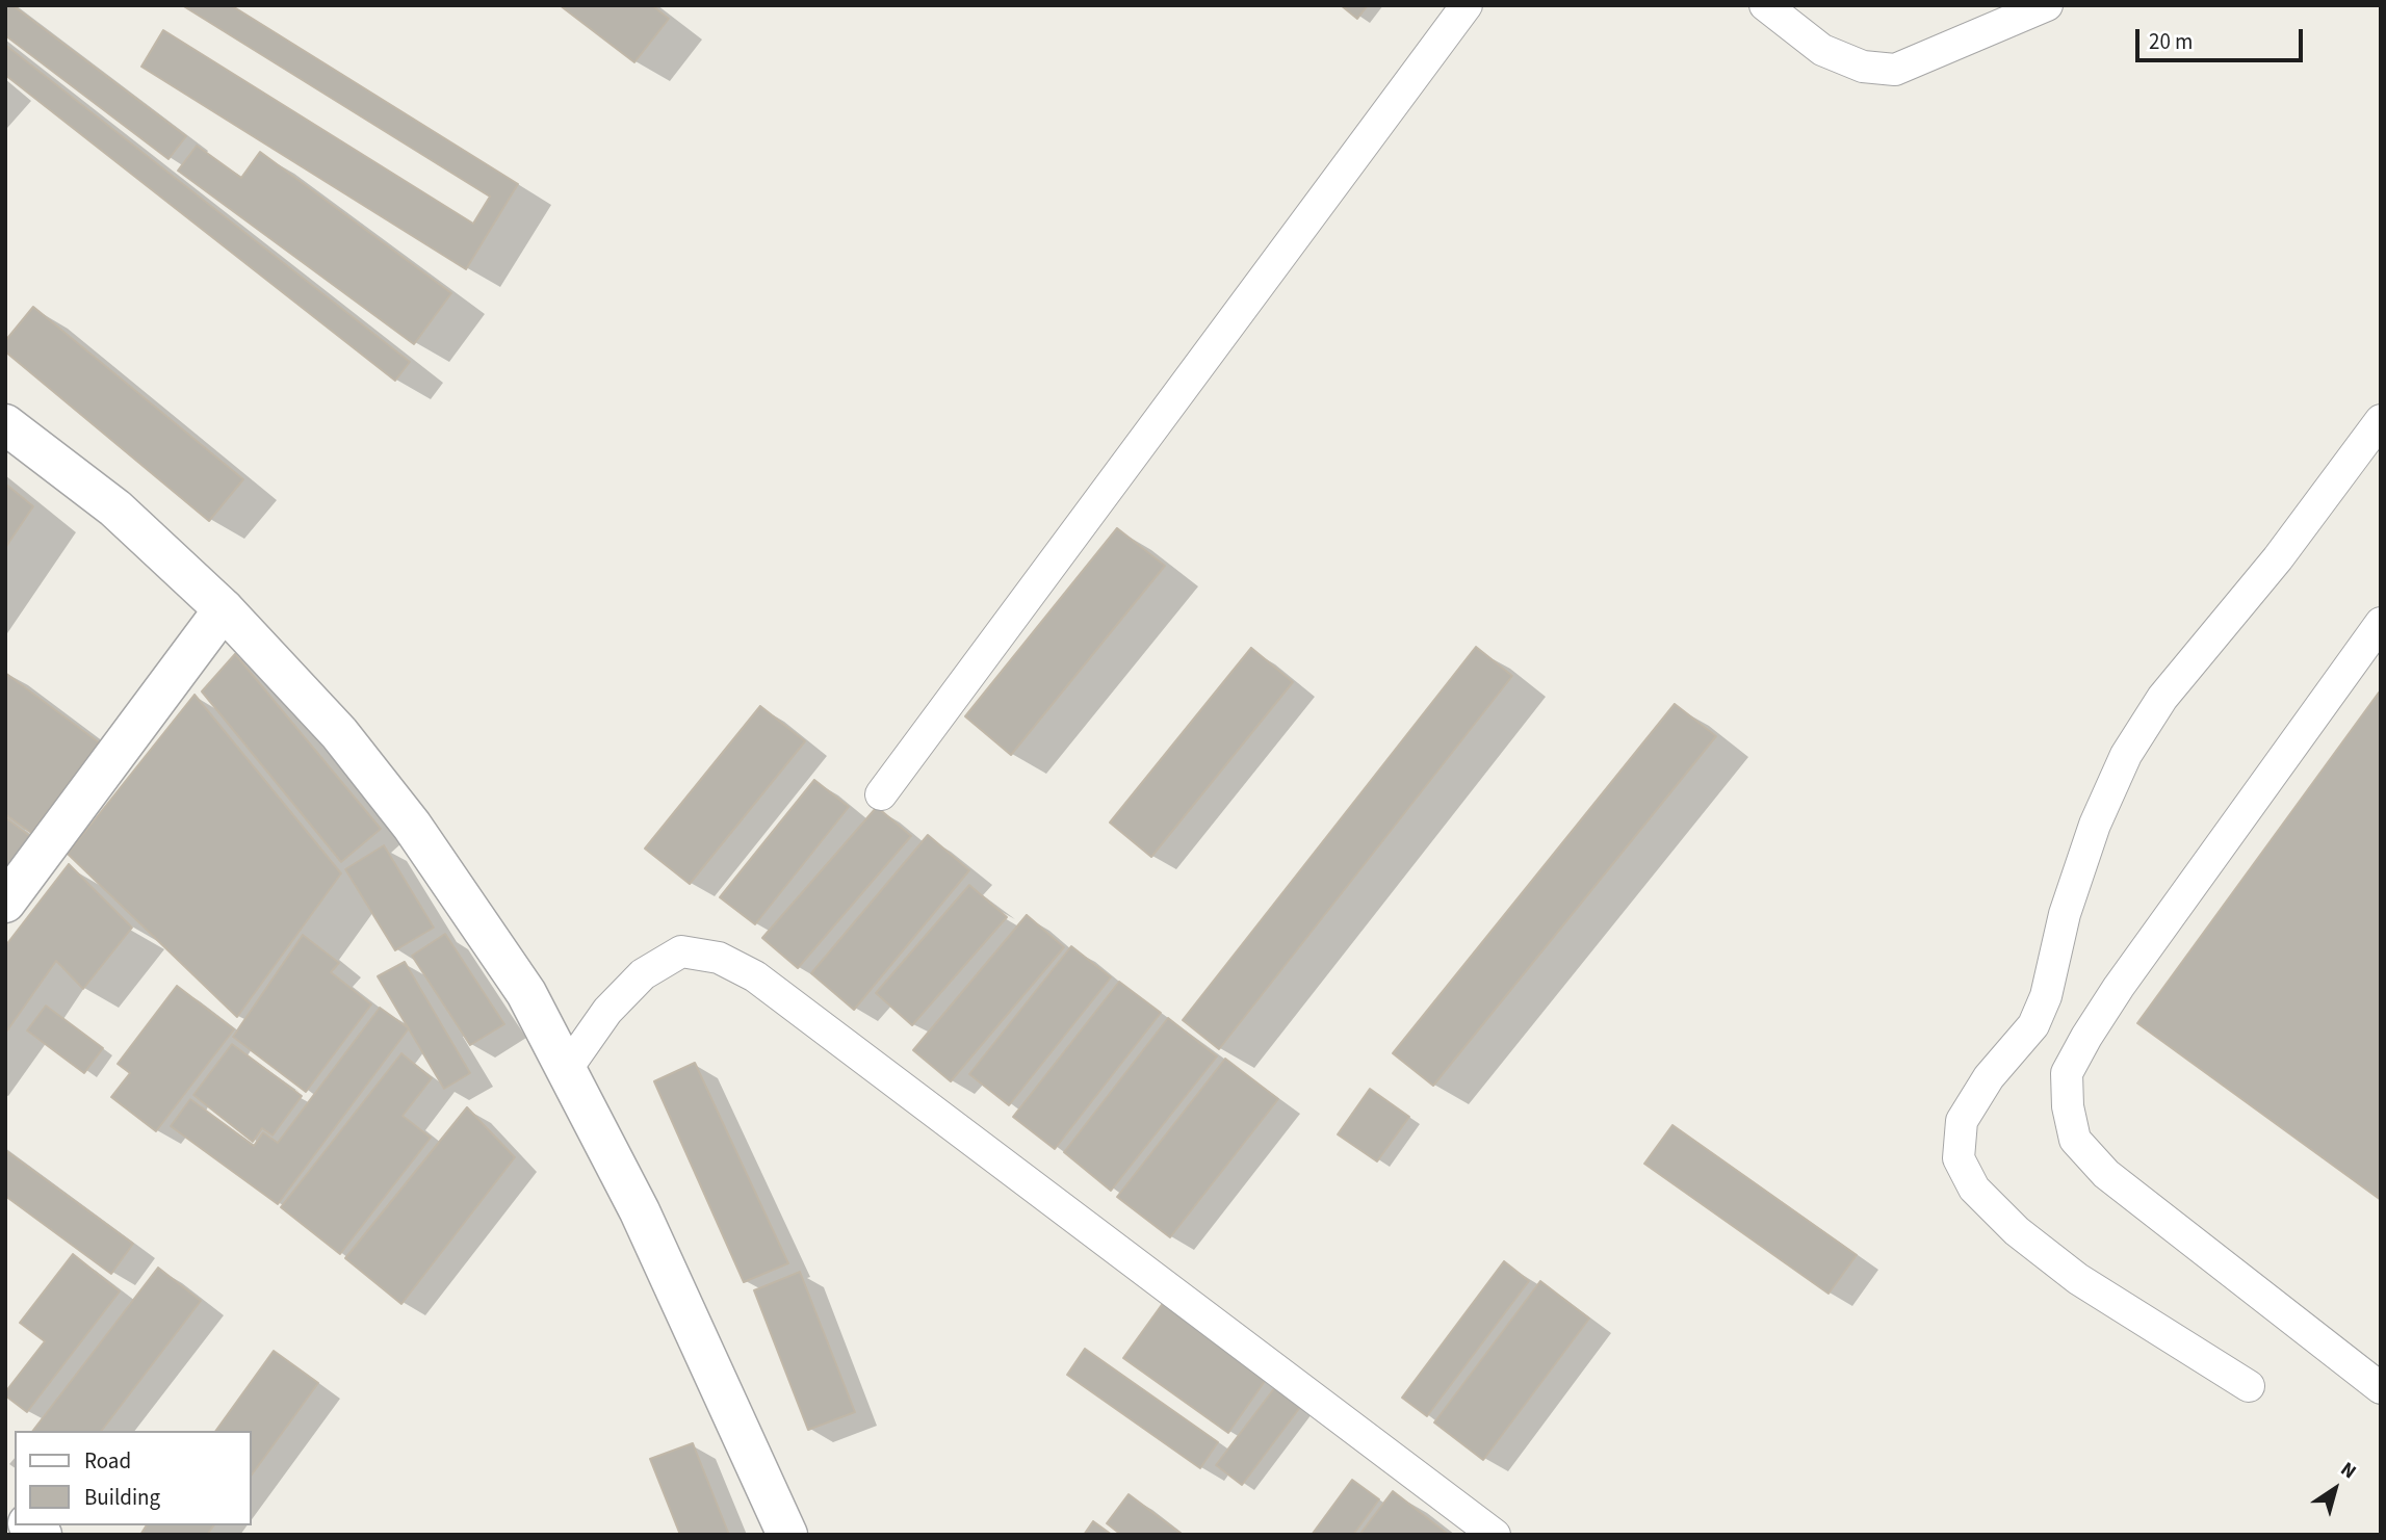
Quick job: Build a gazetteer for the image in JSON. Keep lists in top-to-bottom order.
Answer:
{
  "legend": ["Road", "Building"],
  "scale_bar": "20 m",
  "north": "top right"
}
